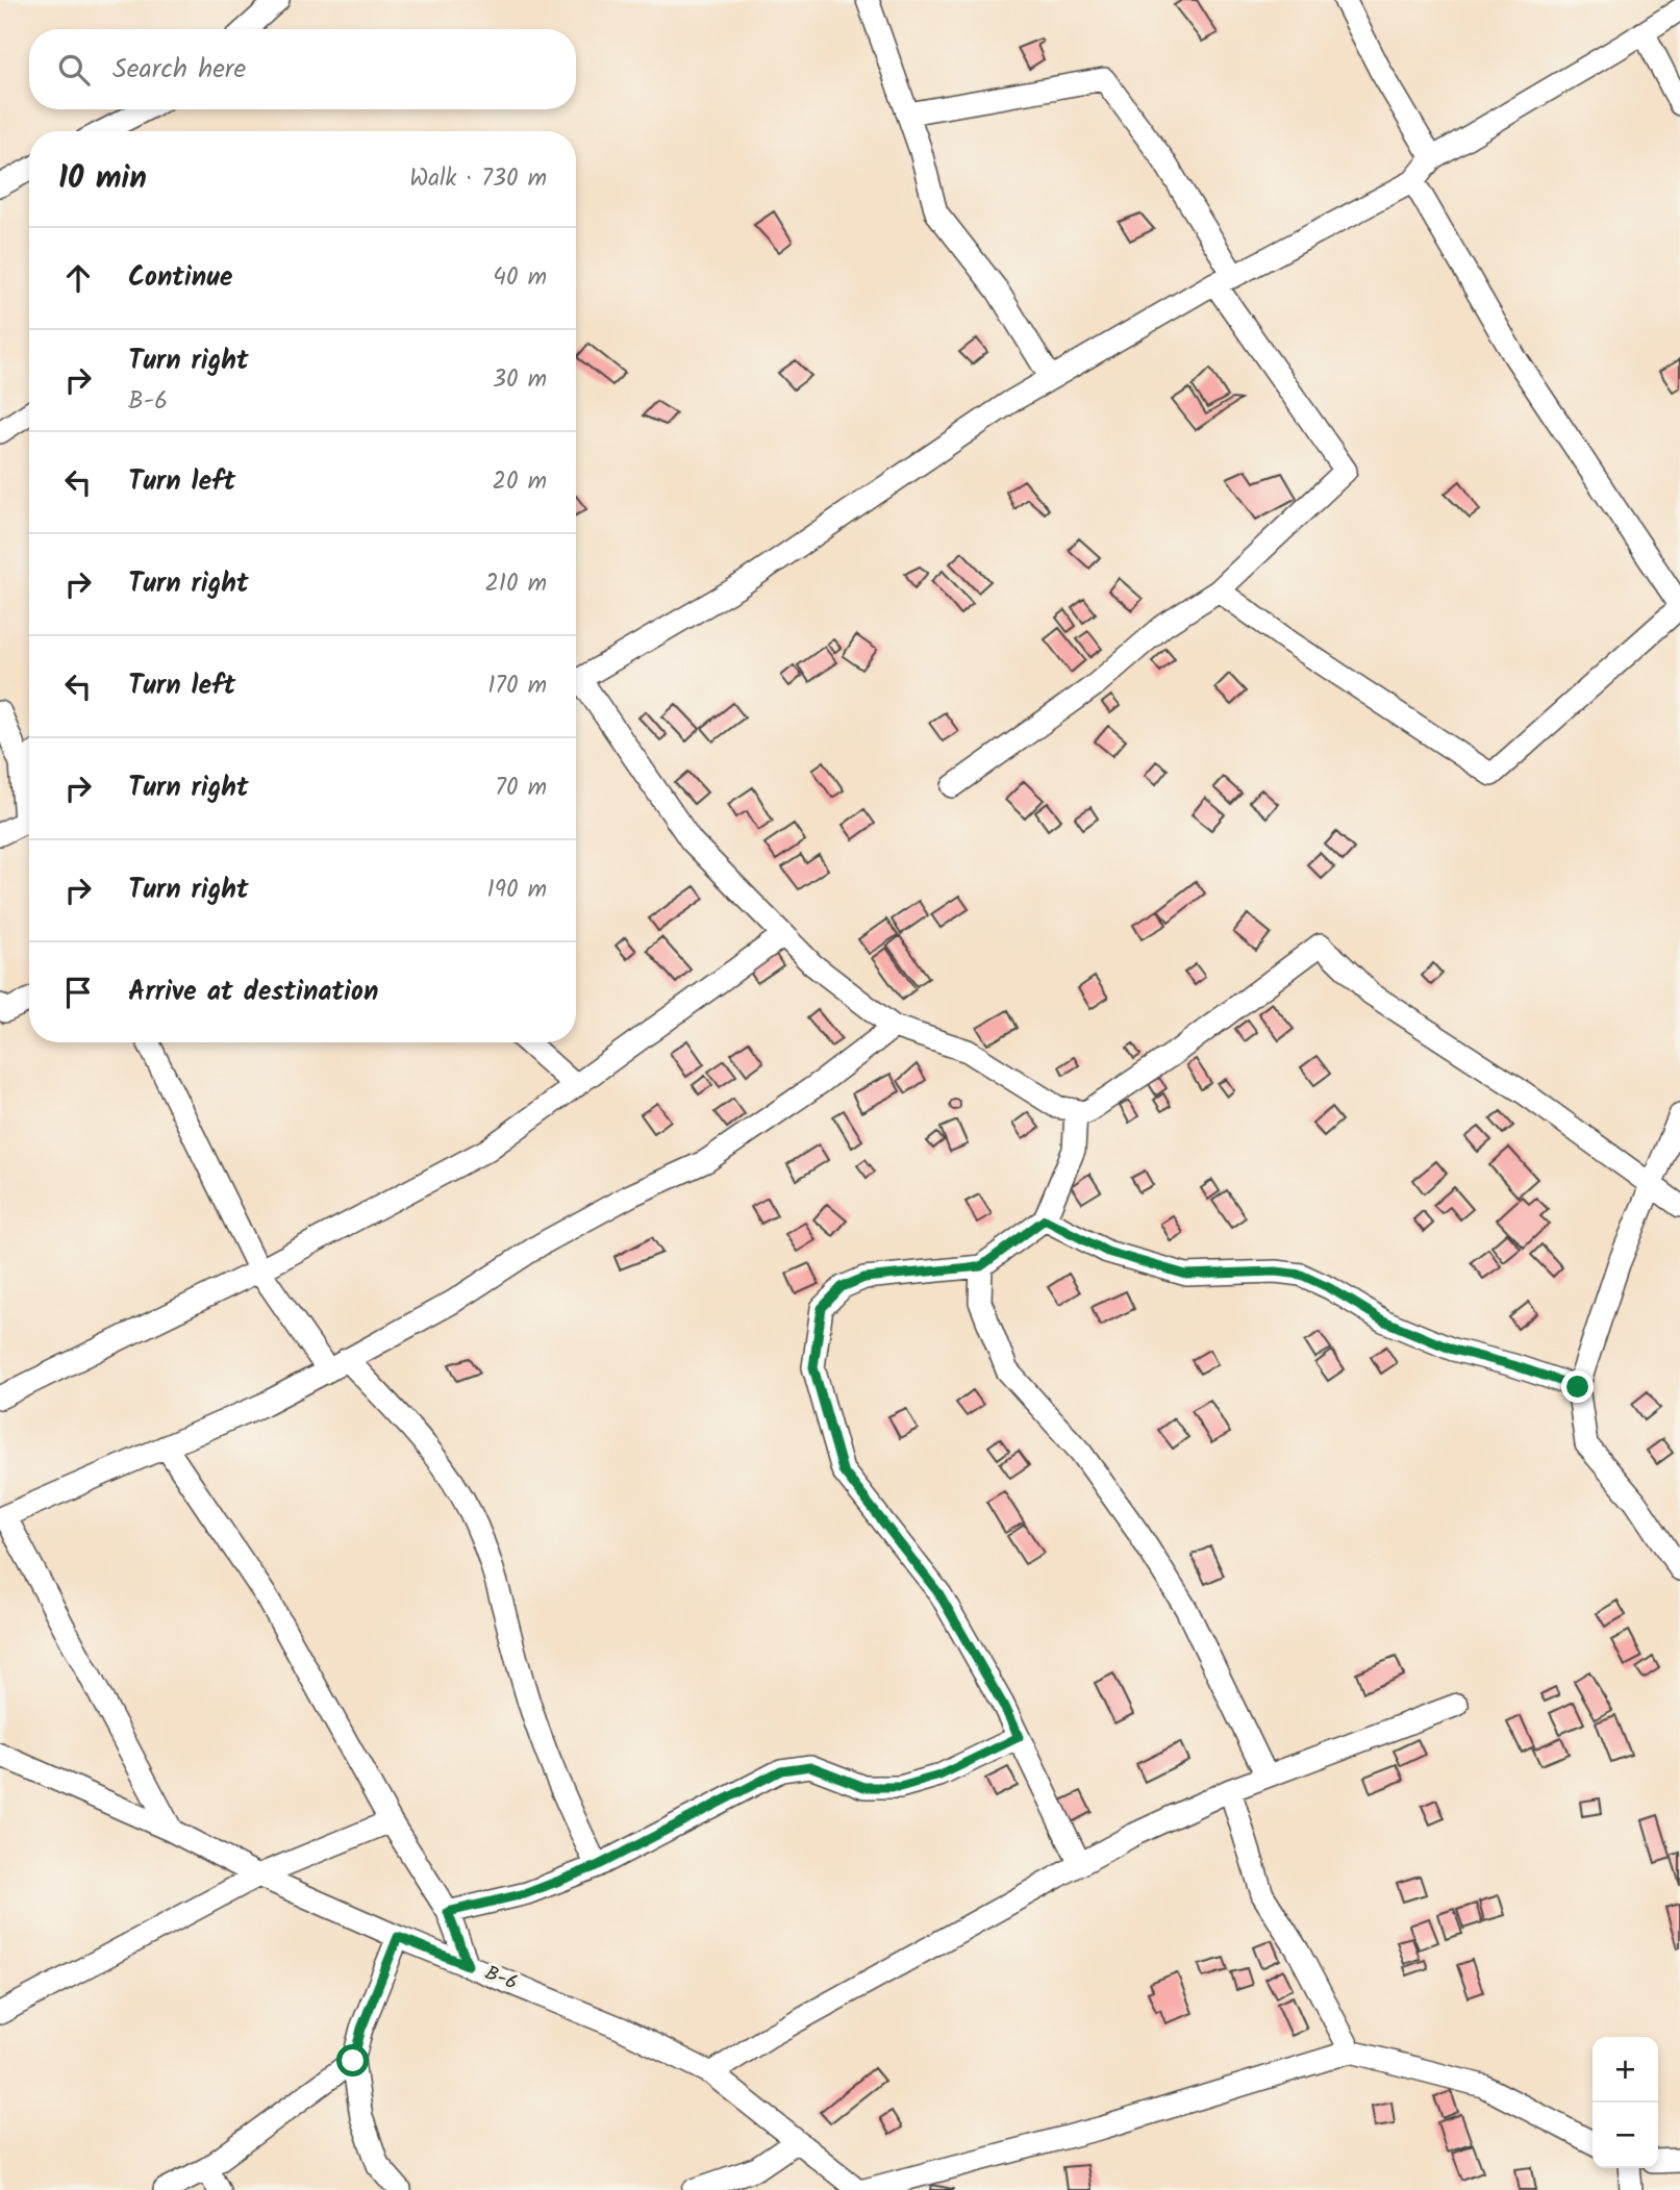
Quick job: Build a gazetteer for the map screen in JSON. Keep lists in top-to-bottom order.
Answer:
{
  "streets": {
    "street": ["B-6"]
  },
  "page": {
    "search": "Search here",
    "heading": ["10 min", "Walk · 730 m"],
    "list": [
      ["Continue", "40 m"],
      ["Turn right", "B-6", "30 m"],
      ["Turn left", "20 m"],
      ["Turn right", "210 m"],
      ["Turn left", "170 m"],
      ["Turn right", "70 m"],
      ["Turn right", "190 m"],
      "Arrive at destination"
    ],
    "map_buttons": ["+", "−"]
  }
}
